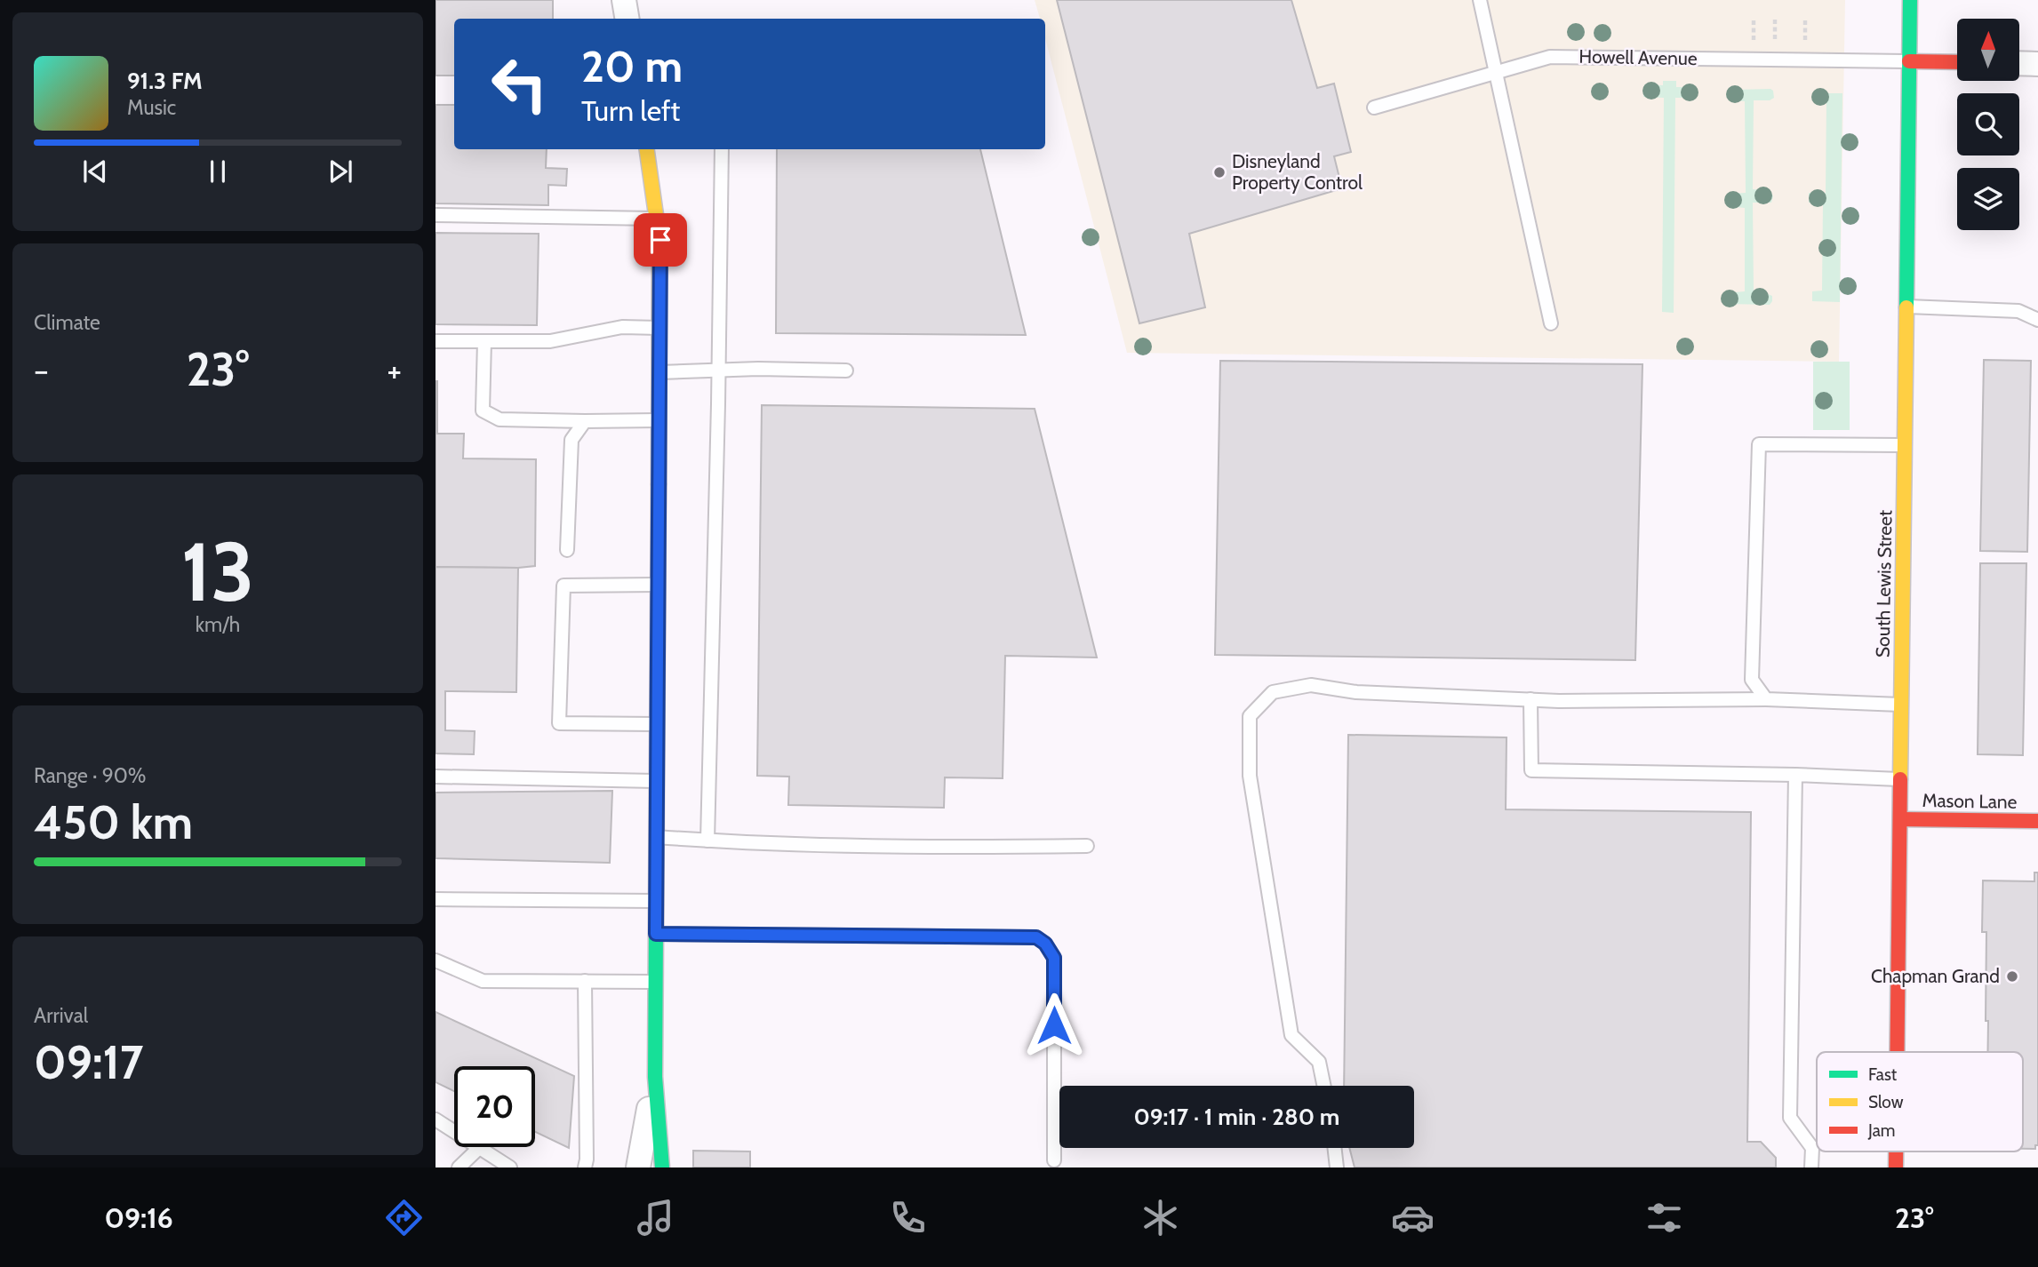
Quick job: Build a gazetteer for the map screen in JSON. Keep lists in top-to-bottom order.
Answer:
{
  "streets": {
    "street": ["South Lewis Street", "Mason Lane"],
    "lane": ["Howell Avenue"]
  },
  "crossings": [
    ["Howell Avenue", "South Lewis Street"],
    ["South Lewis Street", "Mason Lane"]
  ],
  "places": ["Disneyland Property Control", "Chapman Grand"],
  "legend": ["Fast", "Slow", "Jam"],
  "north": "top",
  "page": {
    "turn": ["20 m", "Turn left"],
    "song": ["91.3 FM", "Music"],
    "tile": [
      "Climate",
      ["13", "km/h"],
      ["Range · 90%", "450 km"],
      ["Arrival", "09:17"]
    ],
    "heat": ["−", "23°", "+"],
    "limit": "20",
    "trip": "09:17 · 1 min · 280 m",
    "tabs": ["09:16", "23°"]
  }
}
